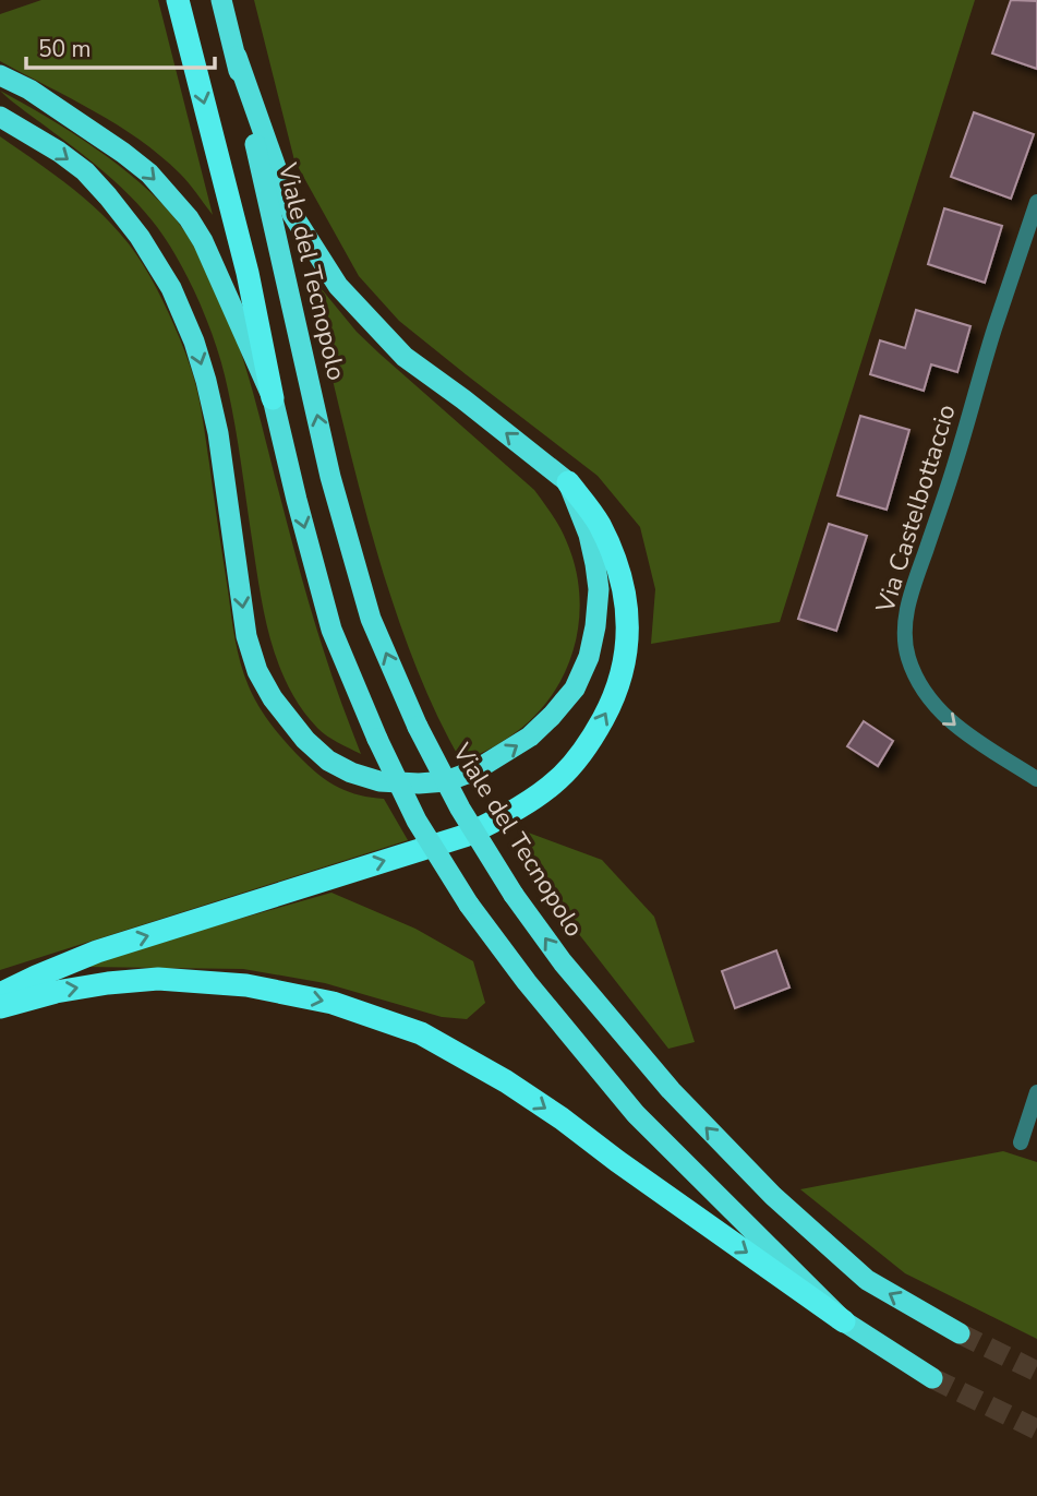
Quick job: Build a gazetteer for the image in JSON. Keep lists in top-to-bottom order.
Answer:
{
  "streets": {
    "highway": ["Viale del Tecnopolo"],
    "street": ["Via Castelbottaccio"]
  },
  "one_way": ["Via Castelbottaccio"],
  "scale_bar": "50 m"
}
